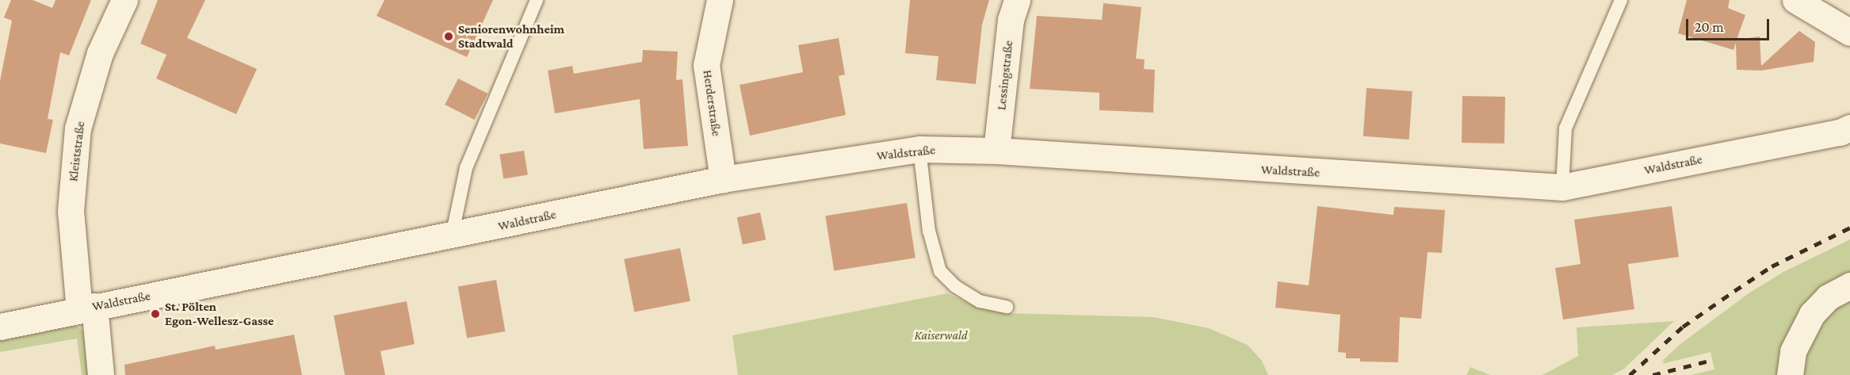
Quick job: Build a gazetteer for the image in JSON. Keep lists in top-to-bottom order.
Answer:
{
  "streets": {
    "street": [
      "Lessingstraße",
      "Herderstraße",
      "Kleiststraße",
      "Waldstraße"
    ]
  },
  "crossings": [
    ["Lessingstraße", "Waldstraße"],
    ["Herderstraße", "Waldstraße"],
    ["Kleiststraße", "Waldstraße"]
  ],
  "parks": ["Kaiserwald"],
  "places": ["Seniorenwohnheim Stadtwald", "St. Pölten Egon-Wellesz-Gasse"],
  "scale_bar": "20 m"
}
